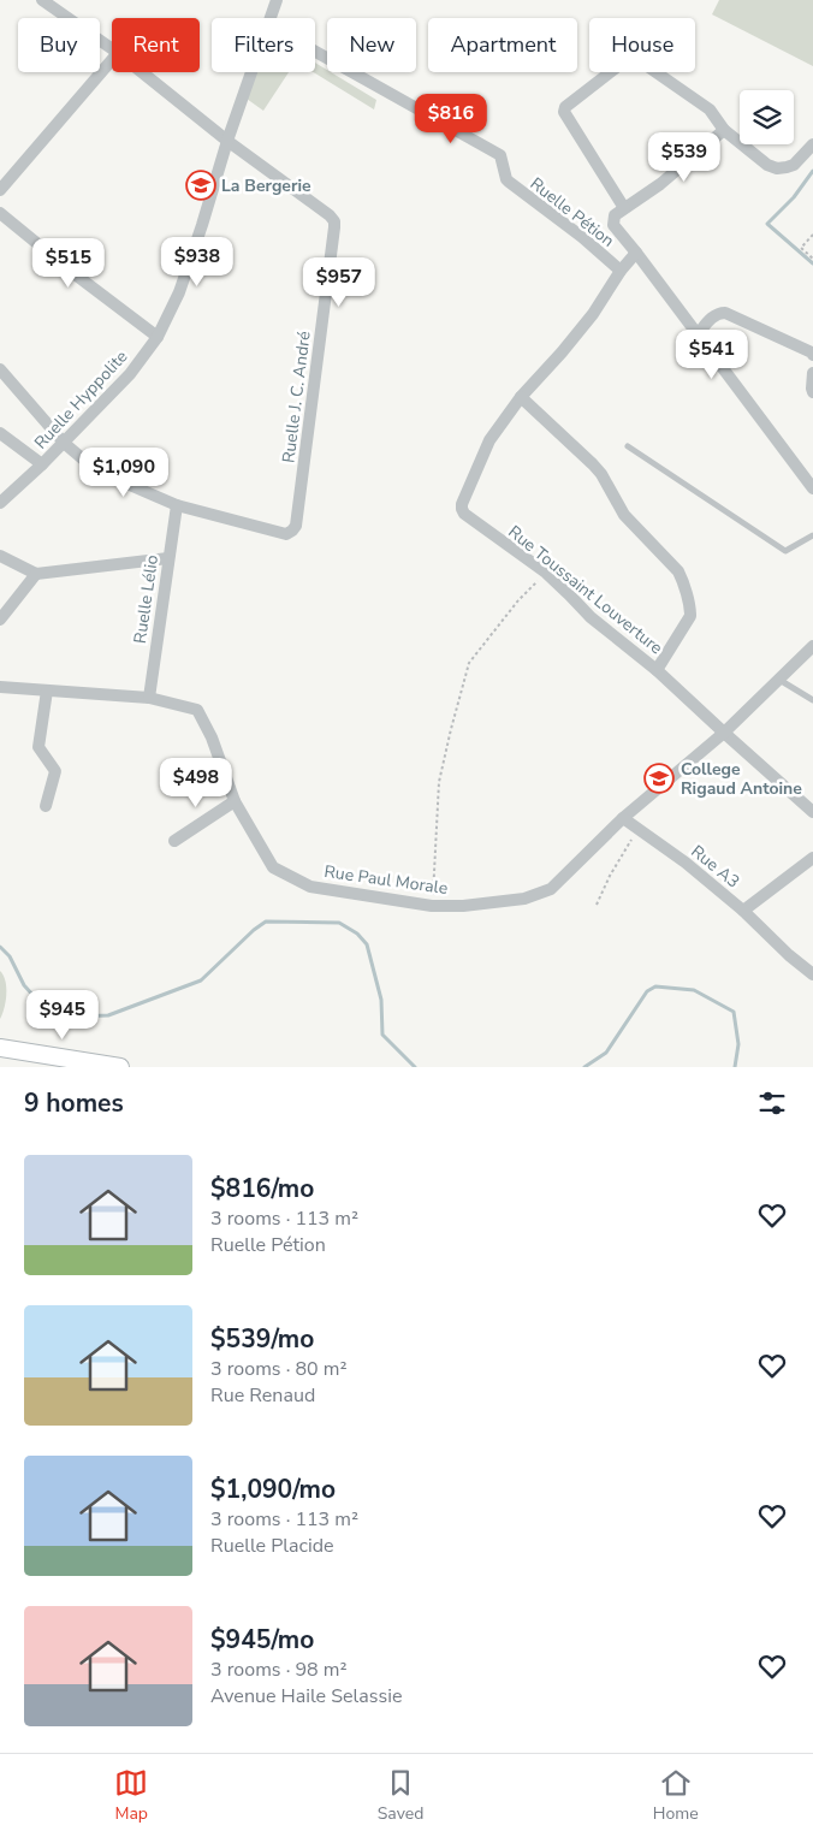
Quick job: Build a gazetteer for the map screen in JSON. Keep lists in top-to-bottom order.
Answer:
{
  "streets": {
    "street": [
      "Ruelle Pétion",
      "Ruelle J. C. André",
      "Ruelle Hyppolite",
      "Rue Toussaint Louverture",
      "Ruelle Lélio",
      "Rue A3",
      "Rue Paul Morale"
    ]
  },
  "crossings": [
    ["Ruelle Pétion", "Rue Toussaint Louverture"],
    ["Ruelle J. C. André", "Ruelle Hyppolite"],
    ["Ruelle J. C. André", "Ruelle Lélio"],
    ["Rue Toussaint Louverture", "Rue Paul Morale"],
    ["Ruelle Lélio", "Rue Paul Morale"],
    ["Rue A3", "Rue Paul Morale"]
  ],
  "places": {
    "school or university": ["La Bergerie", "College Rigaud Antoine"]
  },
  "page": {
    "chip": [
      "Buy",
      "Rent",
      "Filters",
      "New",
      "Apartment",
      "House"
    ],
    "price": [
      "$816",
      "$539",
      "$938",
      "$515",
      "$957",
      "$541",
      "$1,090",
      "$498",
      "$945"
    ],
    "heading": "9 homes",
    "list": [
      {
        "name": "$816/mo",
        "note": "3 rooms · 113 m² · Ruelle Pétion"
      },
      {
        "name": "$539/mo",
        "note": "3 rooms · 80 m² · Rue Renaud"
      },
      {
        "name": "$1,090/mo",
        "note": "3 rooms · 113 m² · Ruelle Placide"
      },
      {
        "name": "$945/mo",
        "note": "3 rooms · 98 m² · Avenue Haile Selassie"
      }
    ],
    "tabs": ["Map", "Saved", "Home"]
  }
}
